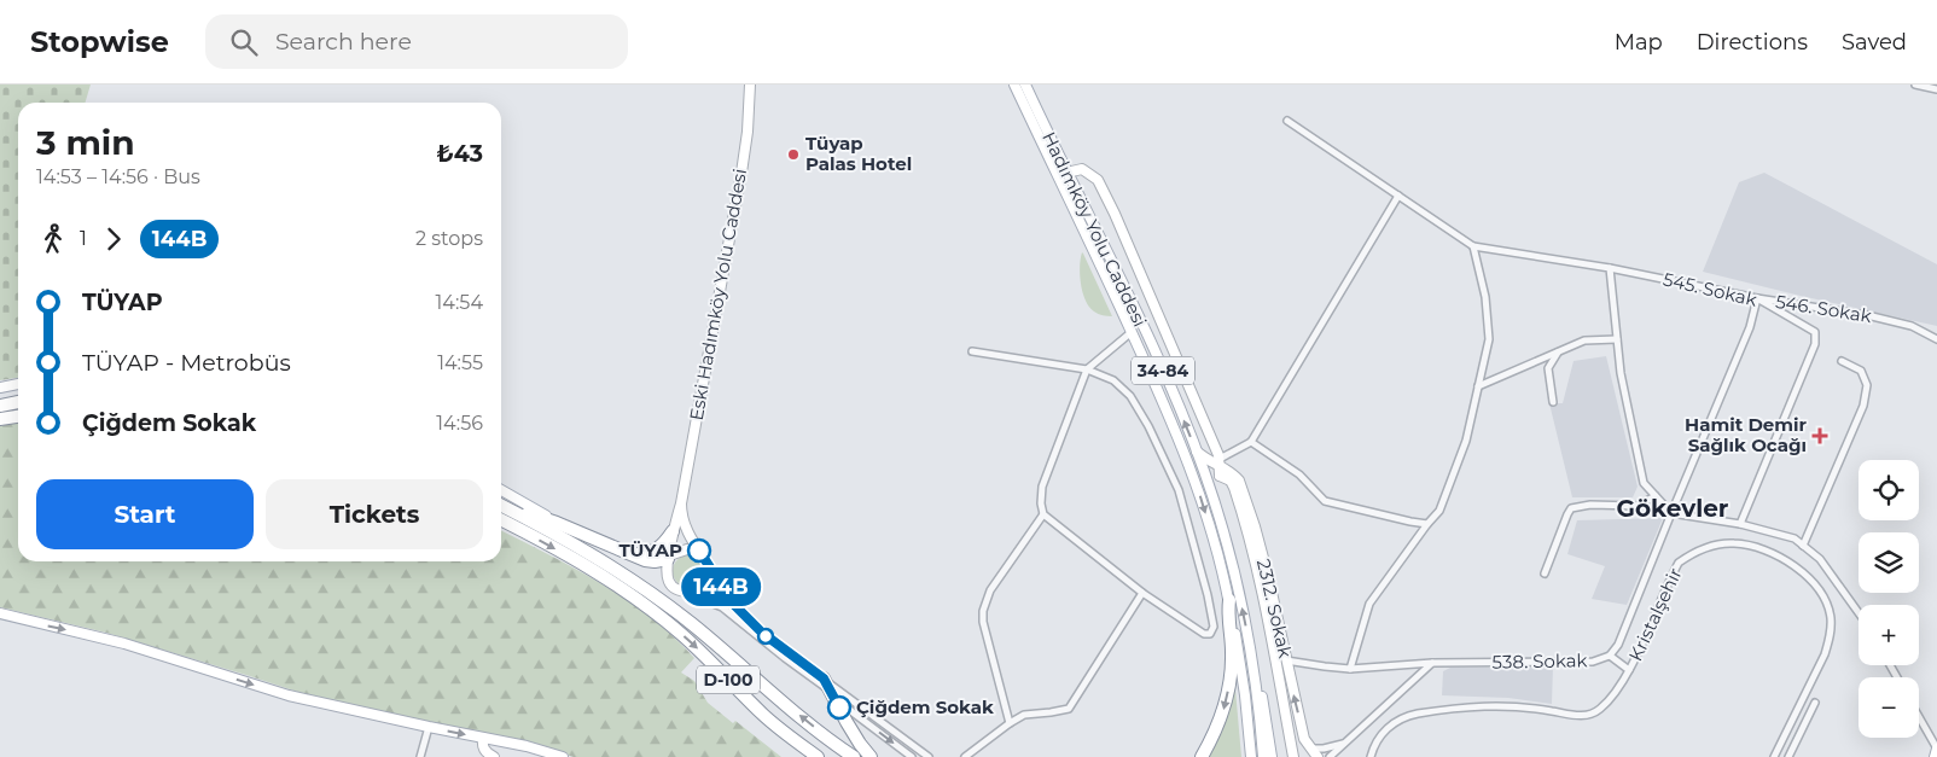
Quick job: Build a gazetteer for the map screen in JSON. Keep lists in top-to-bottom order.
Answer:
{
  "streets": {
    "highway": ["D-100"],
    "main road": [
      "Hadımköy Yolu Caddesi",
      "Eski Hadımköy Yolu Caddesi",
      "34-84",
      "2312. Sokak"
    ],
    "street": [
      "545. Sokak",
      "546. Sokak",
      "Kristalşehir",
      "538. Sokak"
    ]
  },
  "crossings": [
    ["Hadımköy Yolu Caddesi", "2312. Sokak"],
    ["545. Sokak", "546. Sokak"],
    ["546. Sokak", "538. Sokak"],
    ["2312. Sokak", "538. Sokak"]
  ],
  "districts": ["Gökevler"],
  "places": {
    "other": ["Tüyap Palas Hotel", "TÜYAP", "Çiğdem Sokak"],
    "health": ["Hamit Demir Sağlık Ocağı"]
  },
  "lines": ["bus line 144B"],
  "page": {
    "header": "Stopwise",
    "search": "Search here",
    "nav": ["Map", "Directions", "Saved"],
    "on_map": "144B",
    "heading": ["3 min", "14:53 – 14:56 · Bus", "₺43"],
    "legs": ["1", "144B", "2 stops"],
    "list": [
      {
        "name": "TÜYAP",
        "value": "14:54"
      },
      {
        "name": "TÜYAP - Metrobüs",
        "value": "14:55"
      },
      {
        "name": "Çiğdem Sokak",
        "value": "14:56"
      }
    ],
    "map_buttons": ["+", "−"],
    "buttons": ["Start", "Tickets"]
  }
}
